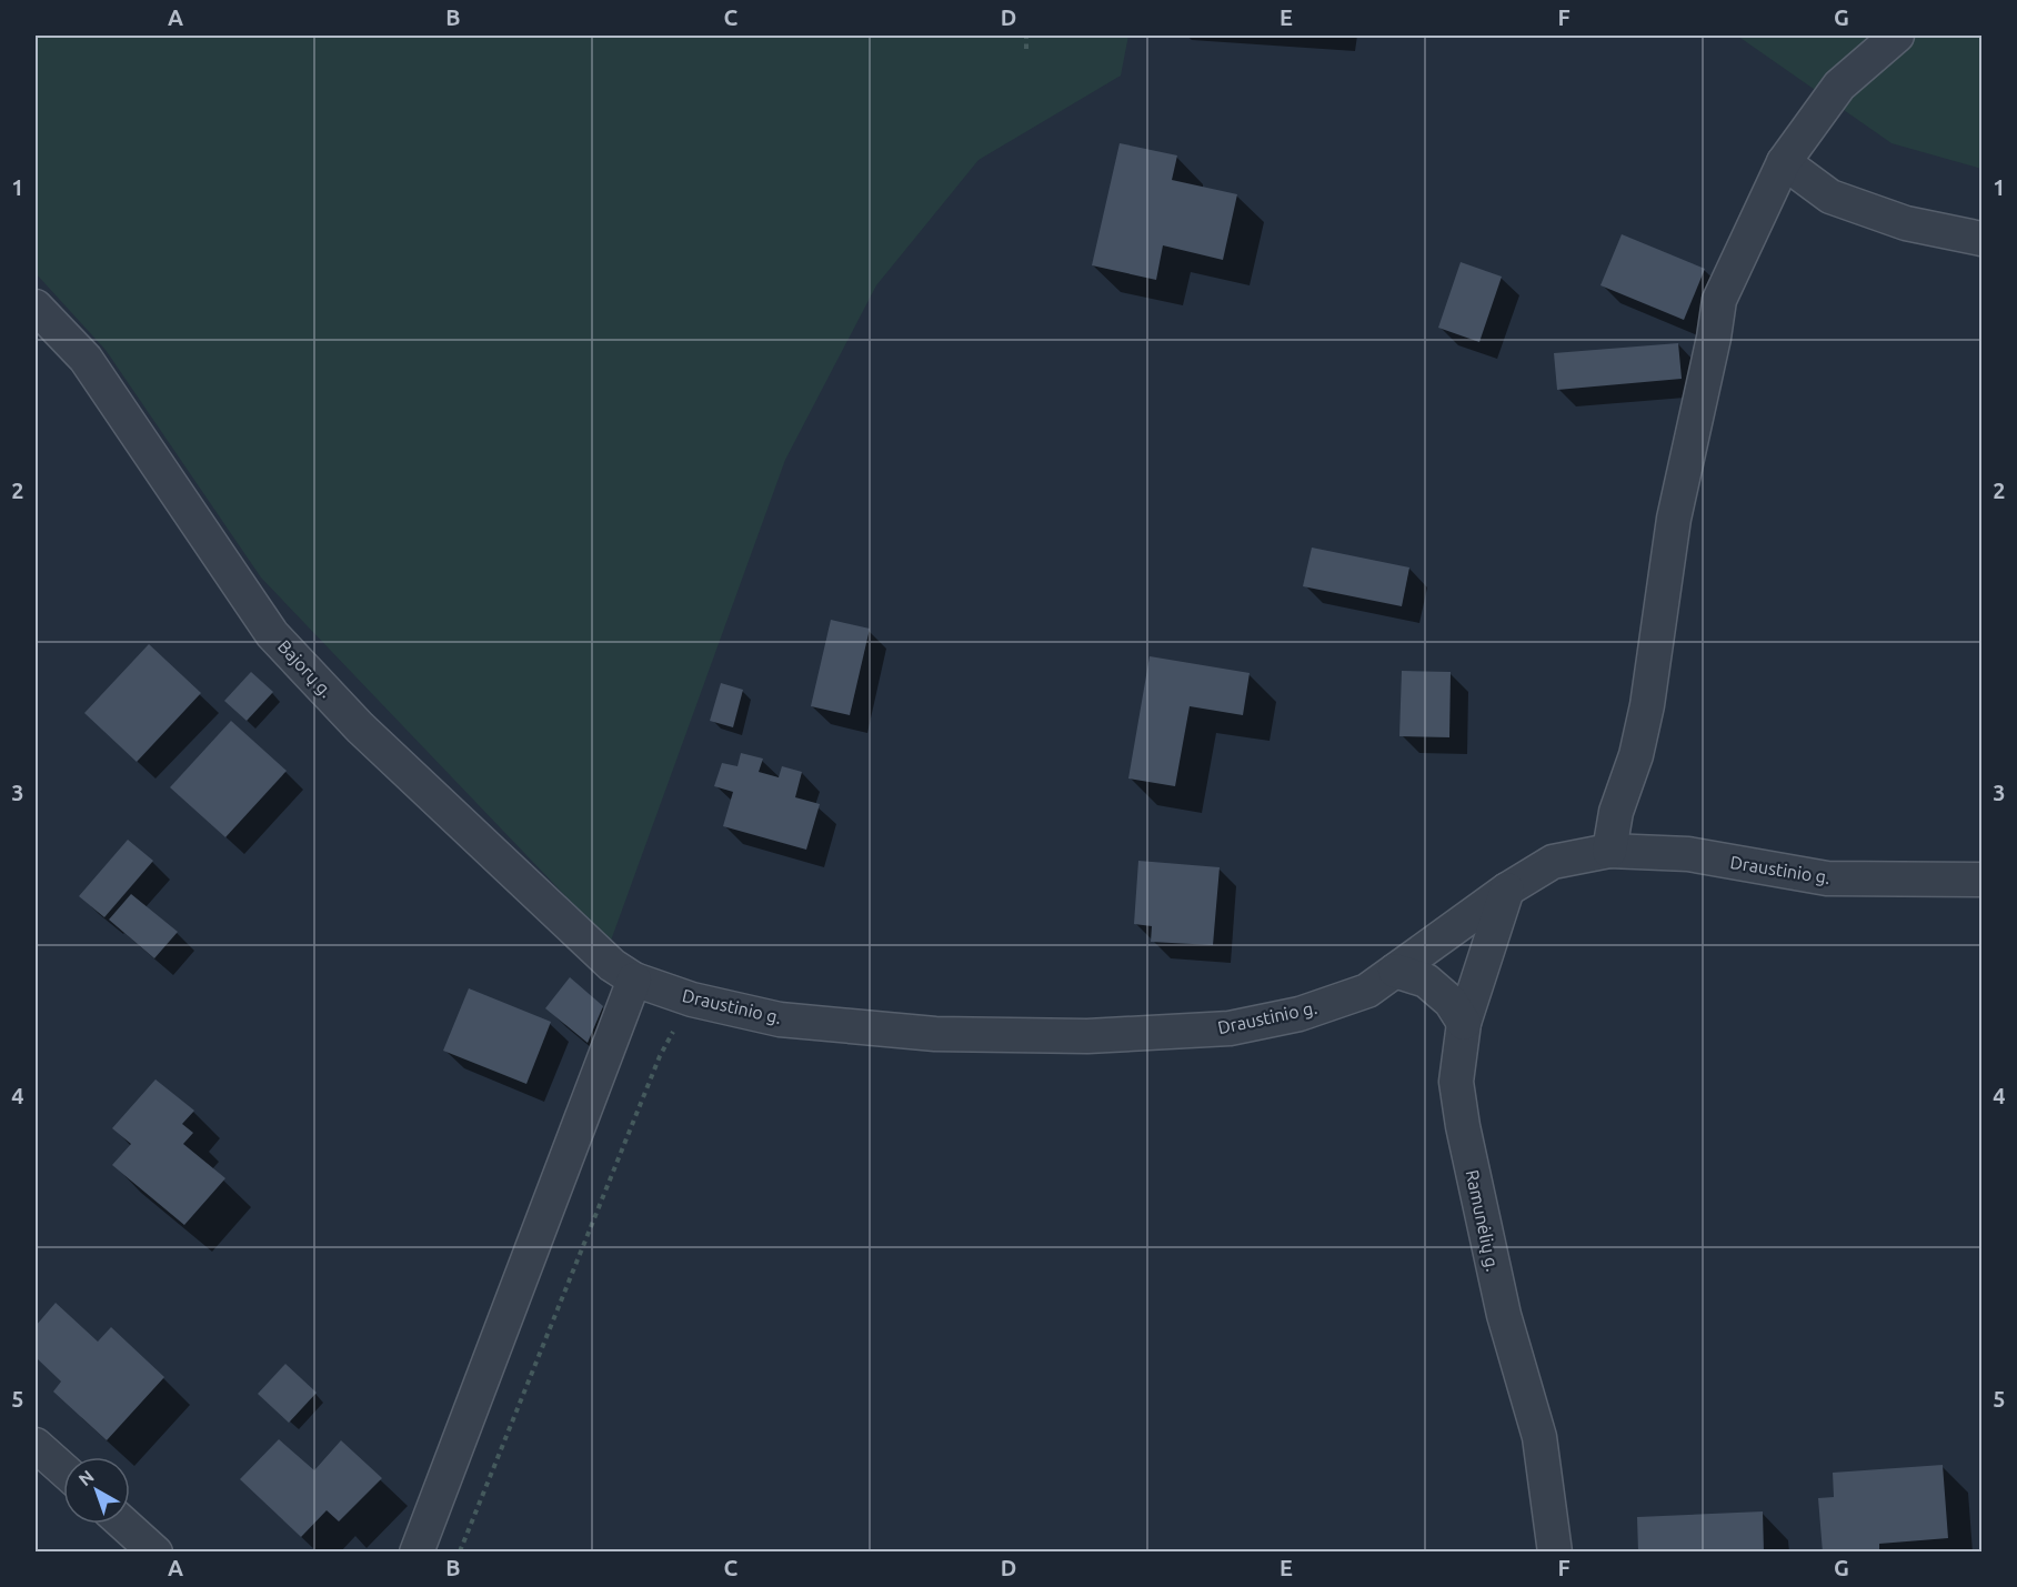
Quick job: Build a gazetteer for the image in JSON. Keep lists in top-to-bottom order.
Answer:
{
  "streets": {
    "street": ["Bajorų g.", "Draustinio g.", "Ramunėlių g."]
  },
  "crossings": [
    ["Bajorų g.", "Draustinio g."],
    ["Draustinio g.", "Ramunėlių g."]
  ],
  "north": "top left",
  "grid": {
    "columns": [
      "A",
      "B",
      "C",
      "D",
      "E",
      "F",
      "G"
    ],
    "rows": [
      "1",
      "2",
      "3",
      "4",
      "5"
    ]
  }
}
